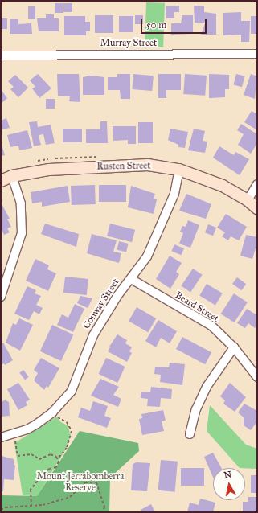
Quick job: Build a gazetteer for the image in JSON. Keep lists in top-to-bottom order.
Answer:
{
  "streets": {
    "street": [
      "Murray Street",
      "Rusten Street",
      "Conway Street",
      "Beard Street"
    ]
  },
  "crossings": [
    ["Rusten Street", "Conway Street"],
    ["Conway Street", "Beard Street"]
  ],
  "parks": ["Mount Jerrabomberra Reserve"],
  "scale_bar": "50 m",
  "north": "top"
}
